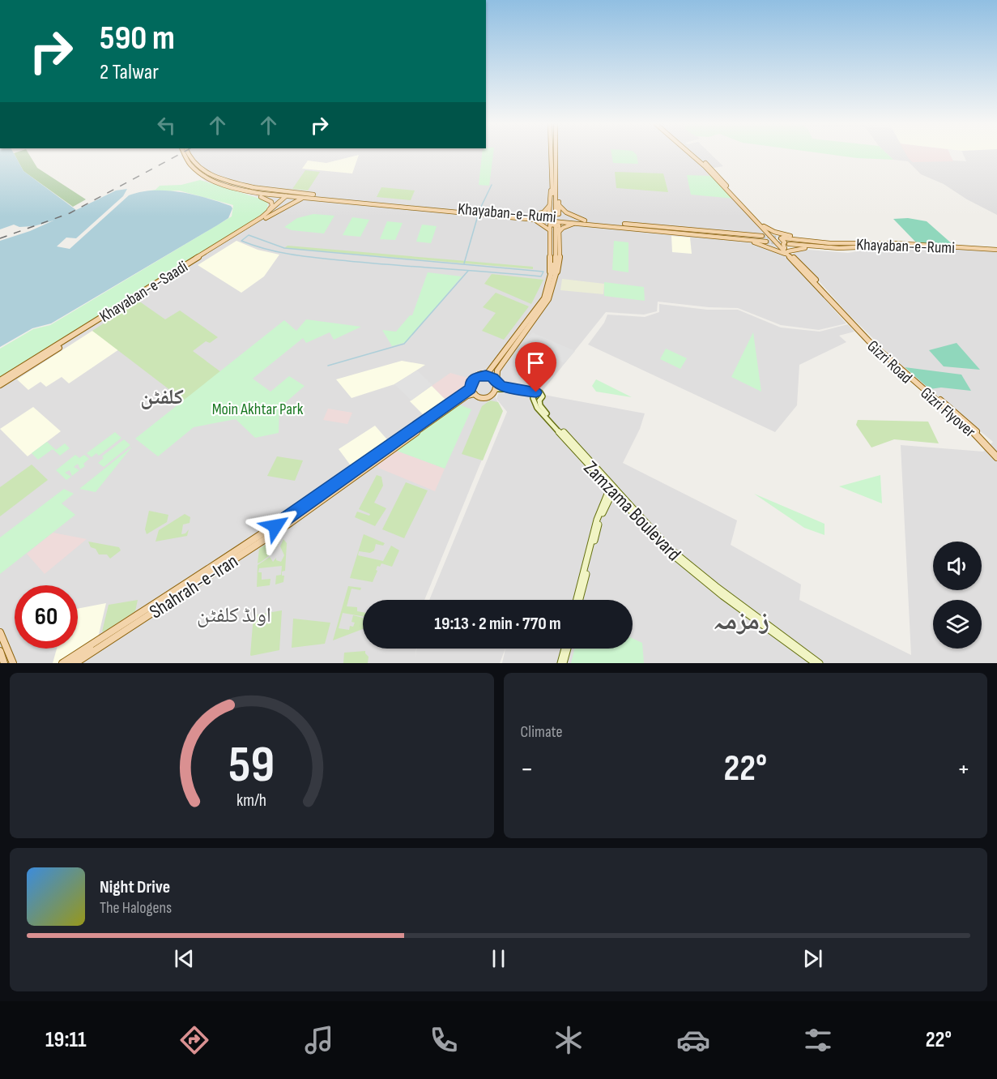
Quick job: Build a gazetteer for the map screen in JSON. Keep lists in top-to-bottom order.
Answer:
{
  "streets": {
    "main road": [
      "Khayaban-e-Rumi",
      "Khayaban-e-Saadi",
      "Gizri Road",
      "Gizri Flyover",
      "Zamzama Boulevard",
      "Shahrah-e-Iran"
    ]
  },
  "crossings": [
    ["Khayaban-e-Rumi", "Khayaban-e-Saadi"],
    ["Gizri Road", "Gizri Flyover"]
  ],
  "districts": ["کلفٹن", "اولڈ کلفٹن", "زمزمہ"],
  "parks": ["Moin Akhtar Park"],
  "page": {
    "turn": ["590 m", "2 Talwar"],
    "limit": "60",
    "trip": "19:13 · 2 min · 770 m",
    "tile": "Climate",
    "heat": ["−", "22°", "+"],
    "song": ["Night Drive", "The Halogens"],
    "tabs": ["19:11", "22°"],
    "gauge": ["59", "km/h"]
  }
}
